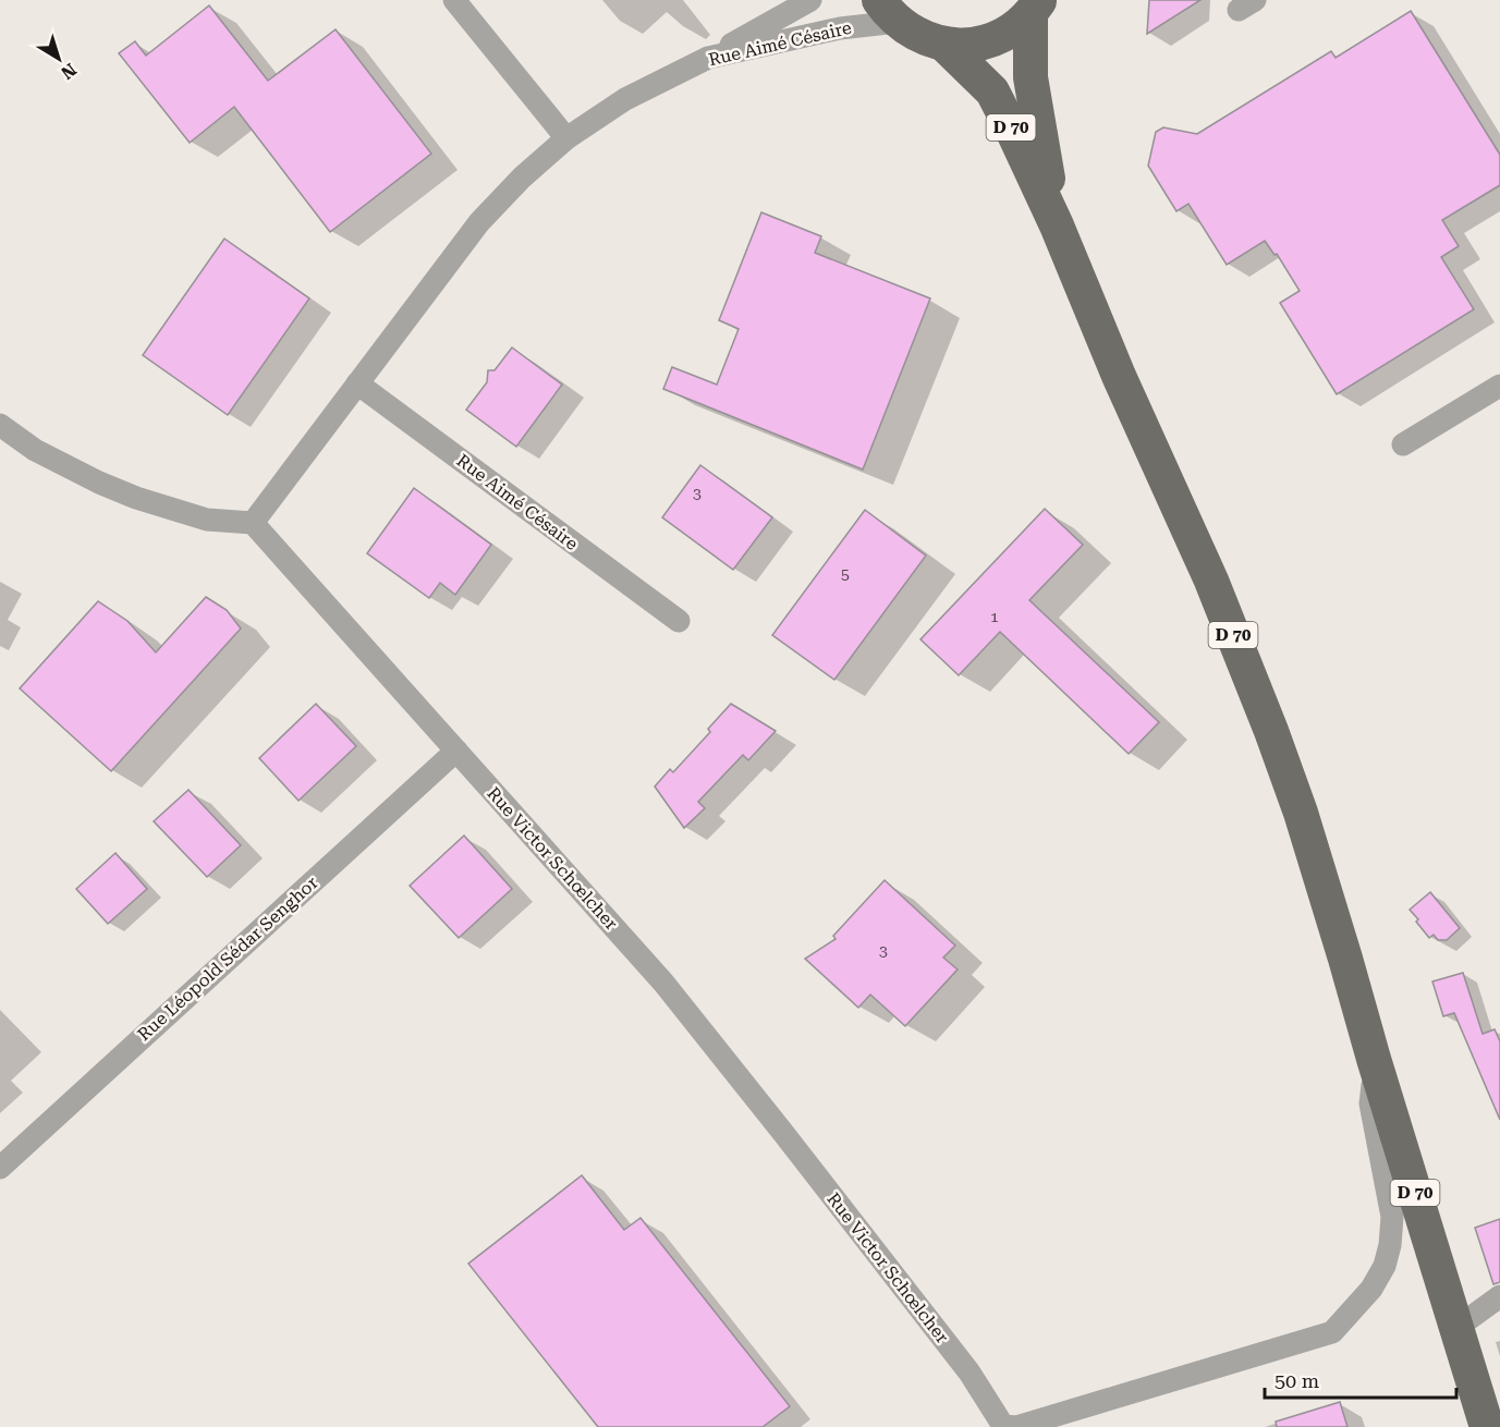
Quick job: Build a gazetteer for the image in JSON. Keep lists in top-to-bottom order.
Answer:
{
  "streets": {
    "main road": ["D 70"],
    "street": ["Rue Aimé Césaire", "Rue Victor Schœlcher", "Rue Léopold Sédar Senghor"]
  },
  "crossings": [
    ["Rue Aimé Césaire", "Rue Victor Schœlcher"],
    ["Rue Victor Schœlcher", "Rue Léopold Sédar Senghor"]
  ],
  "house_numbers": [
    "3",
    "5",
    "1",
    "3"
  ],
  "scale_bar": "50 m",
  "north": "bottom right"
}
